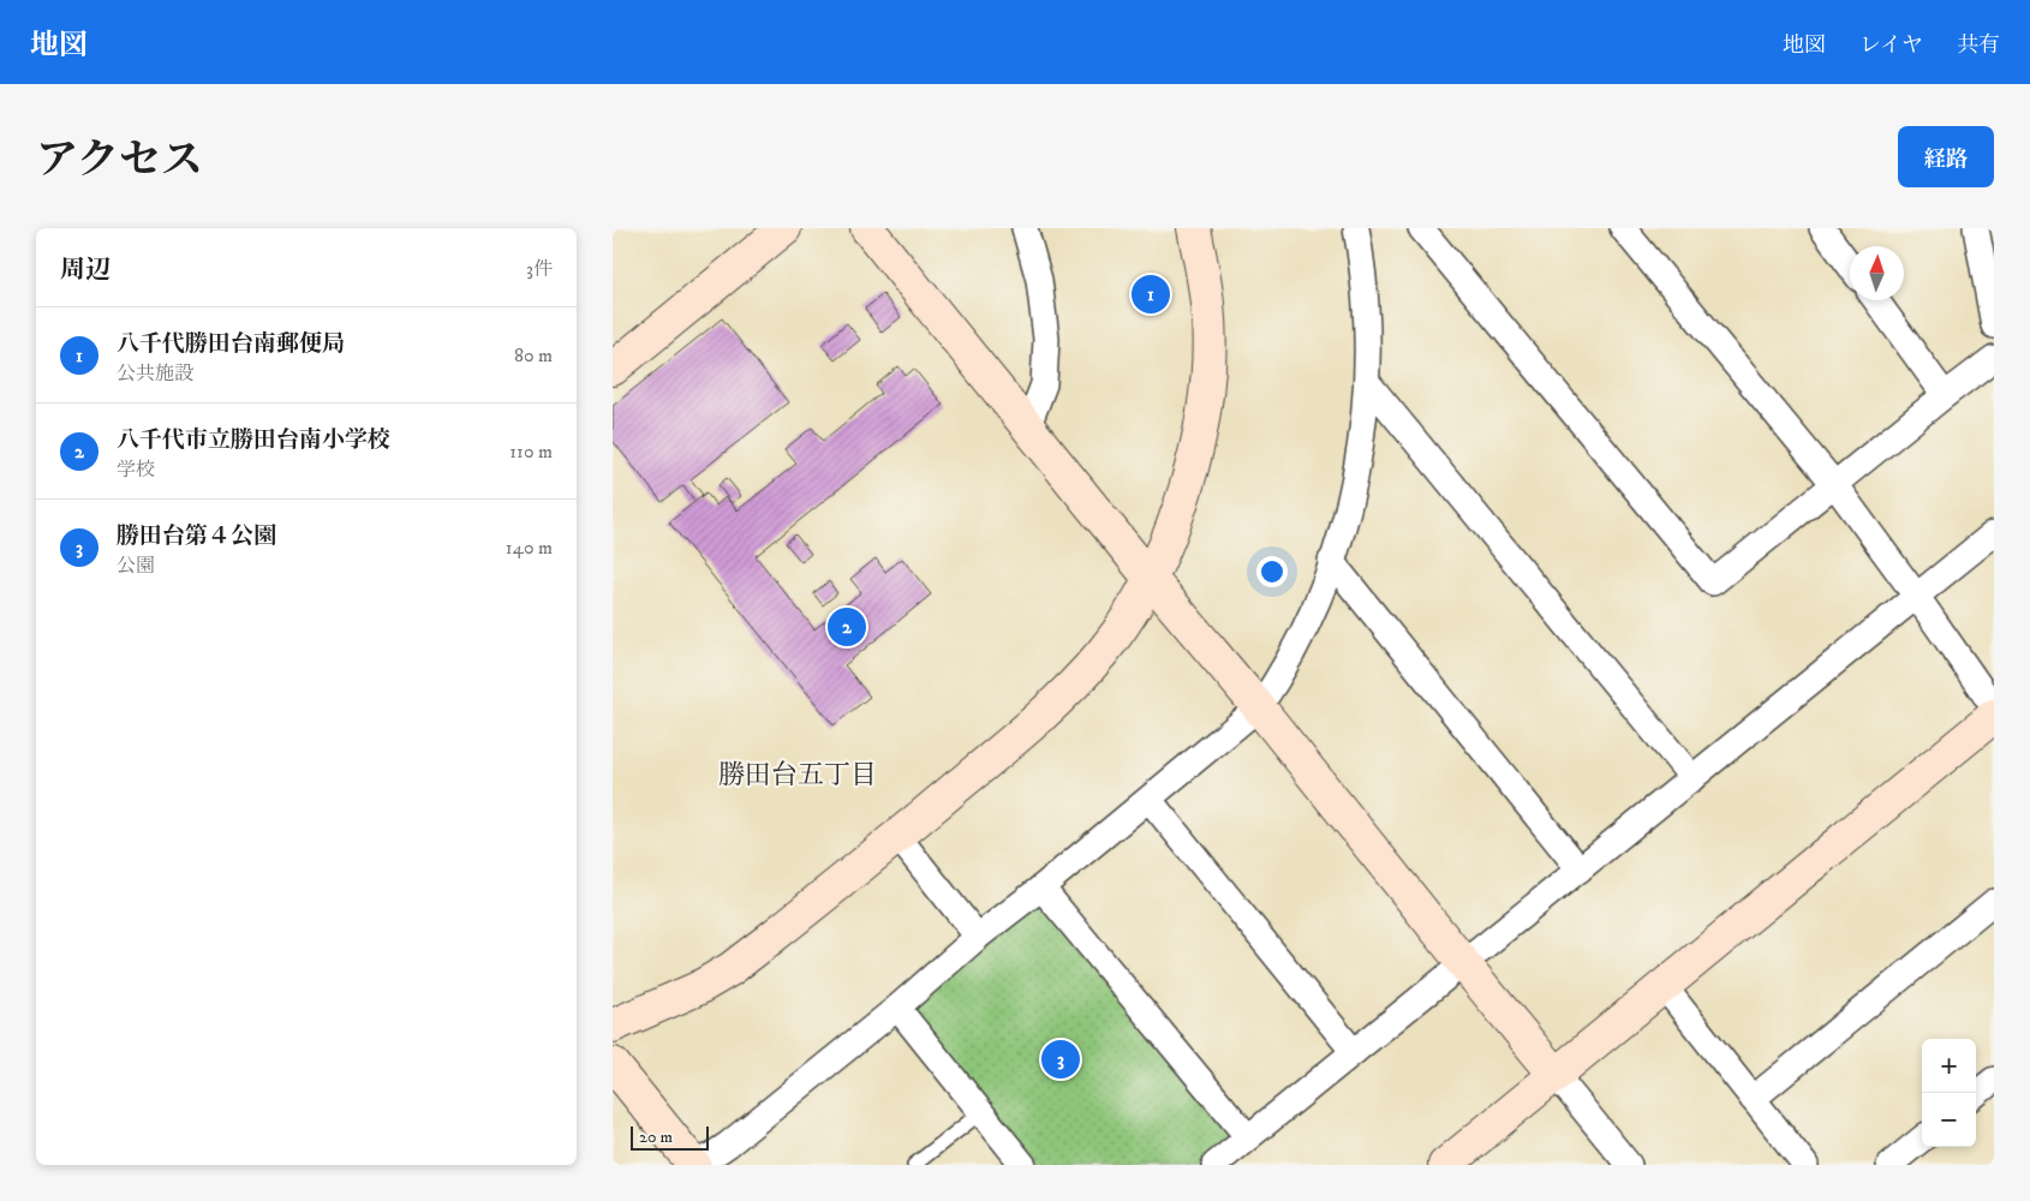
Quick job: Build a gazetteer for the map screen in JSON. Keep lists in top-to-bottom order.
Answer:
{
  "districts": ["勝田台五丁目"],
  "scale_bar": "20 m",
  "north": "top",
  "page": {
    "header": "地図",
    "nav": ["地図", "レイヤ", "共有"],
    "title": "アクセス",
    "buttons": "経路",
    "heading": ["周辺", "3件"],
    "pins": ["1", "2", "3"],
    "list": [
      {
        "mark": "1",
        "name": "八千代勝田台南郵便局",
        "note": "公共施設",
        "value": "80 m"
      },
      {
        "mark": "2",
        "name": "八千代市立勝田台南小学校",
        "note": "学校",
        "value": "110 m"
      },
      {
        "mark": "3",
        "name": "勝田台第４公園",
        "note": "公園",
        "value": "140 m"
      }
    ],
    "map_buttons": ["+", "−"],
    "scale": "20 m"
  }
}
